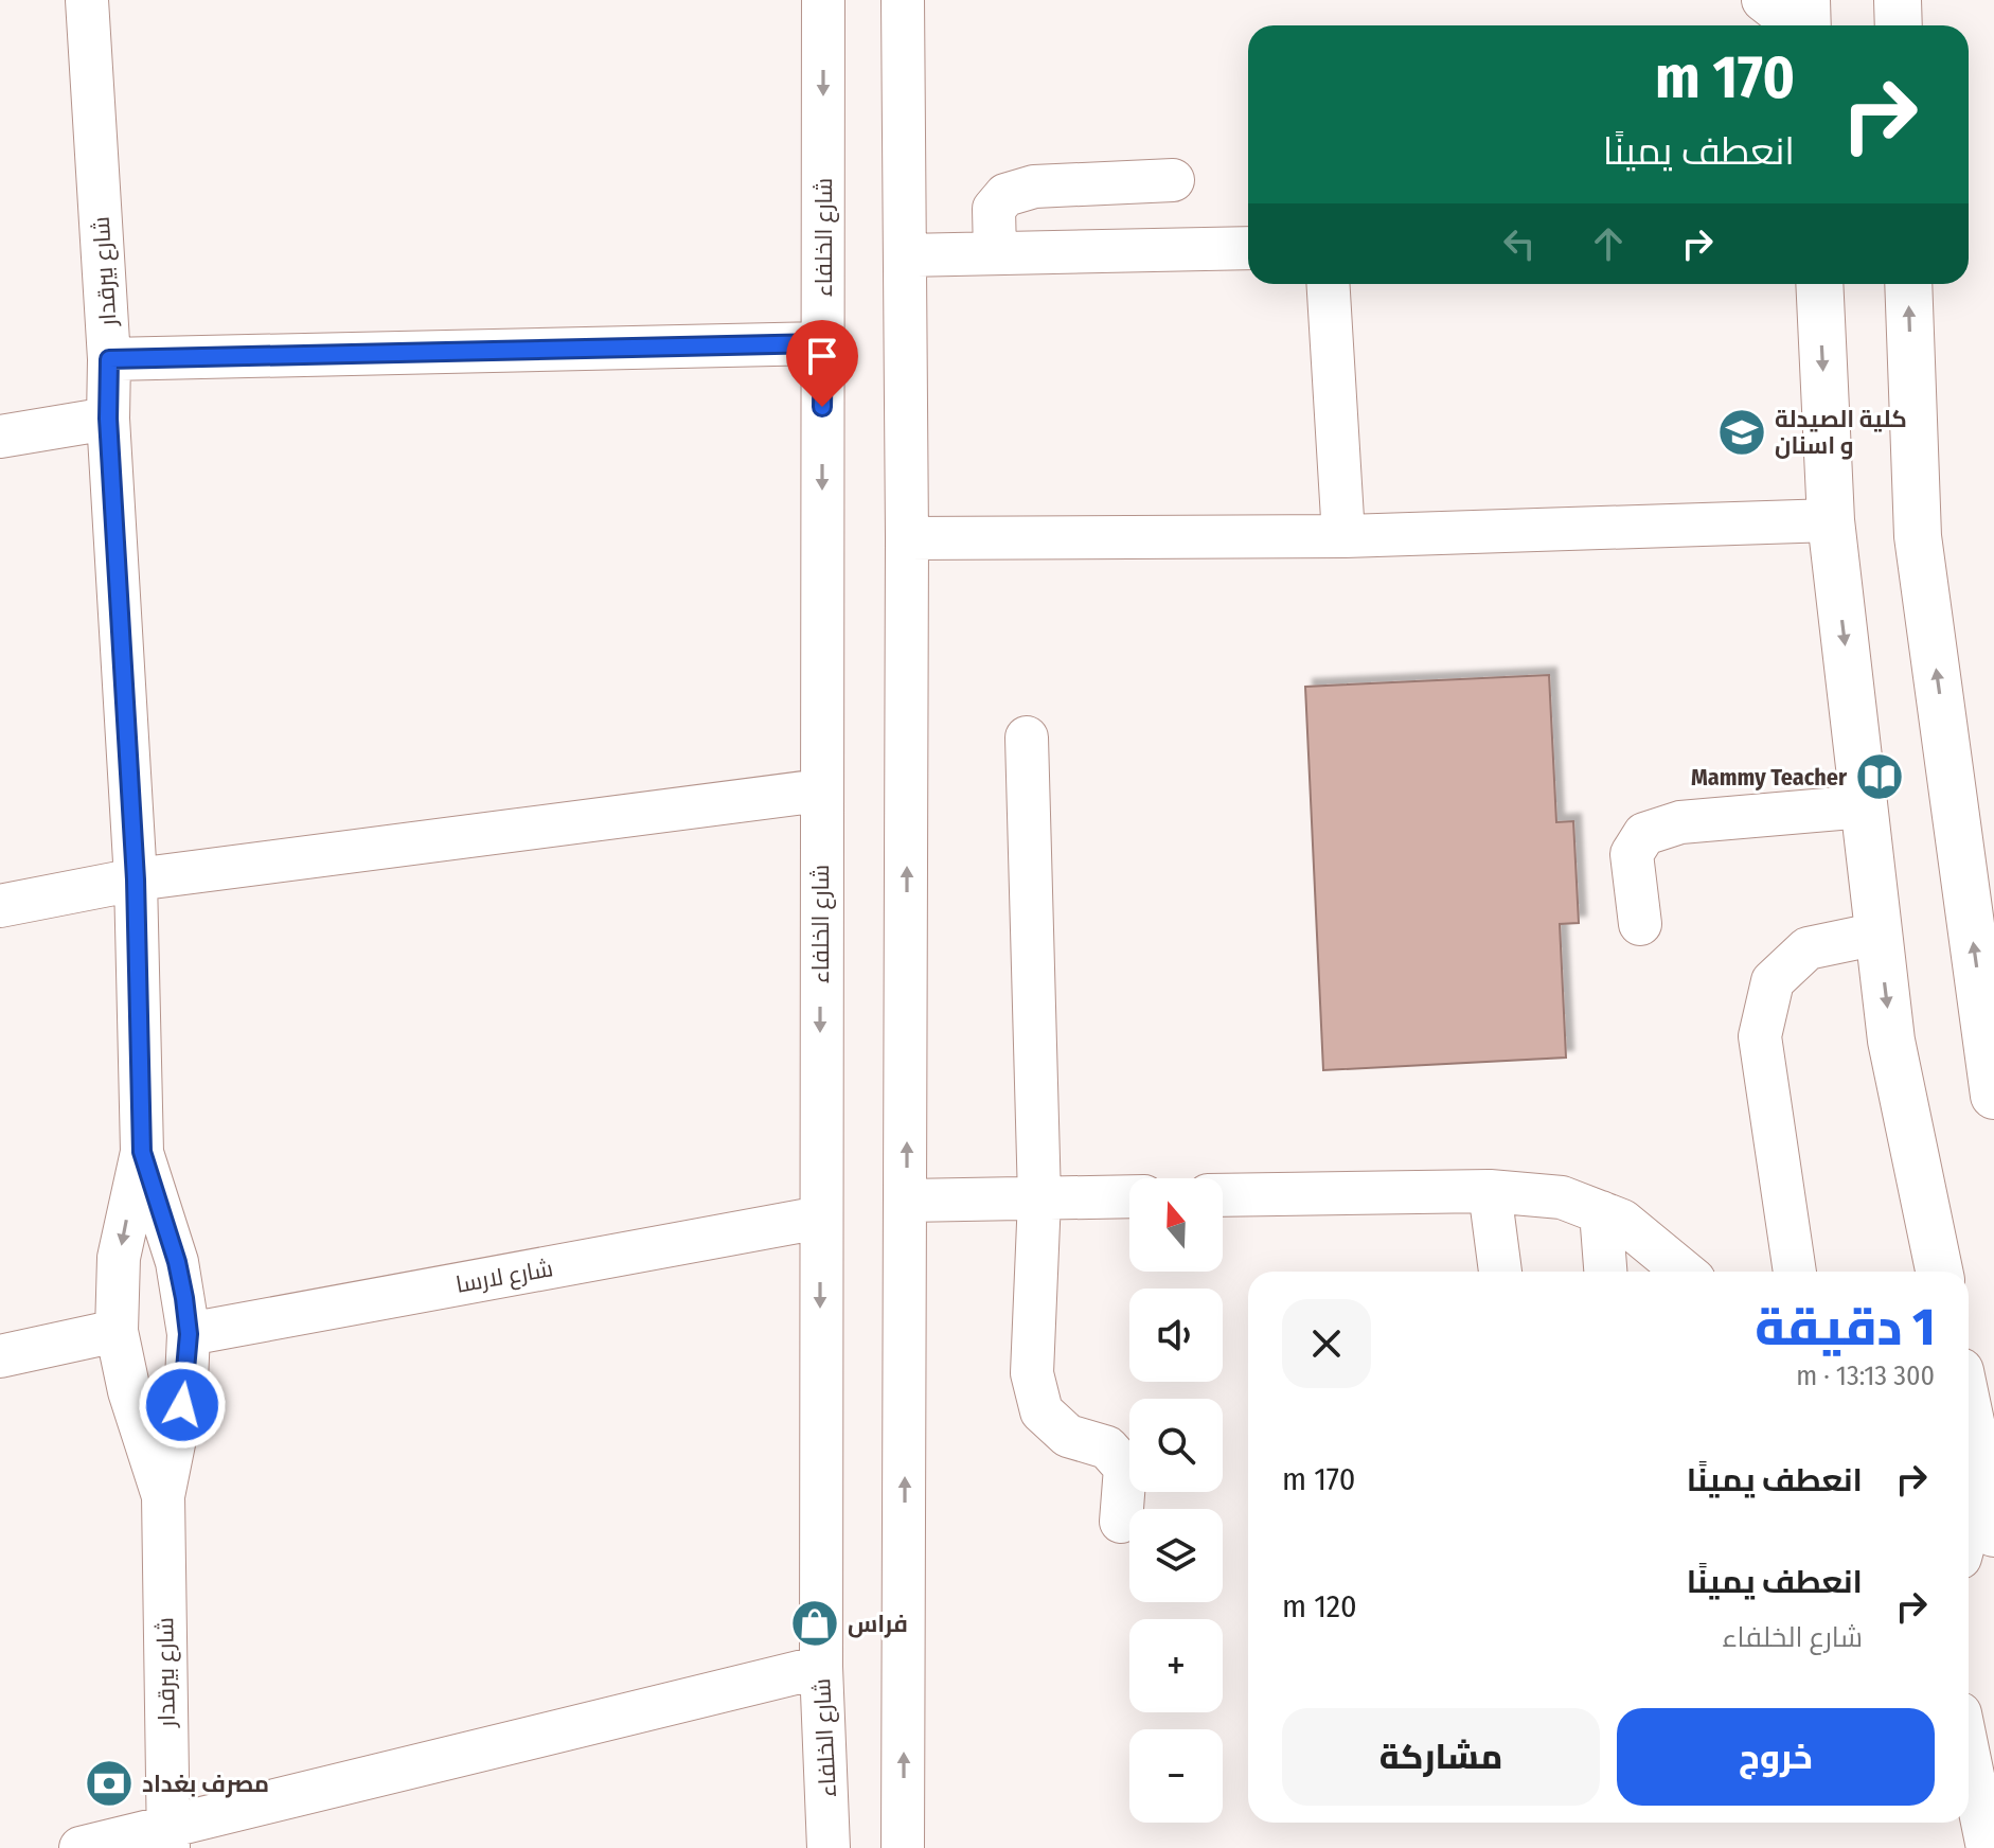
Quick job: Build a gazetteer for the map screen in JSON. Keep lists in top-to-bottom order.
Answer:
{
  "streets": {
    "street": ["شارع الخلفاء", "شارع بيرقدار", "شارع لارسا"]
  },
  "crossings": [
    ["شارع الخلفاء", "شارع لارسا"],
    ["شارع بيرقدار", "شارع لارسا"]
  ],
  "places": {
    "school or university": ["كلية الصيدلة و اسنان"],
    "library": ["Mammy Teacher"],
    "shop": ["فراس"],
    "bank": ["مصرف بغداد"]
  },
  "north": "top",
  "page": {
    "turn": ["170 m", "انعطف يمينًا"],
    "map_buttons": ["+", "−"],
    "heading": ["1 دقيقة", "300 m · 13:13"],
    "list": [
      {
        "name": "انعطف يمينًا",
        "value": "170 m"
      },
      {
        "name": "انعطف يمينًا",
        "note": "شارع الخلفاء",
        "value": "120 m"
      }
    ],
    "buttons": ["خروج", "مشاركة"]
  }
}
